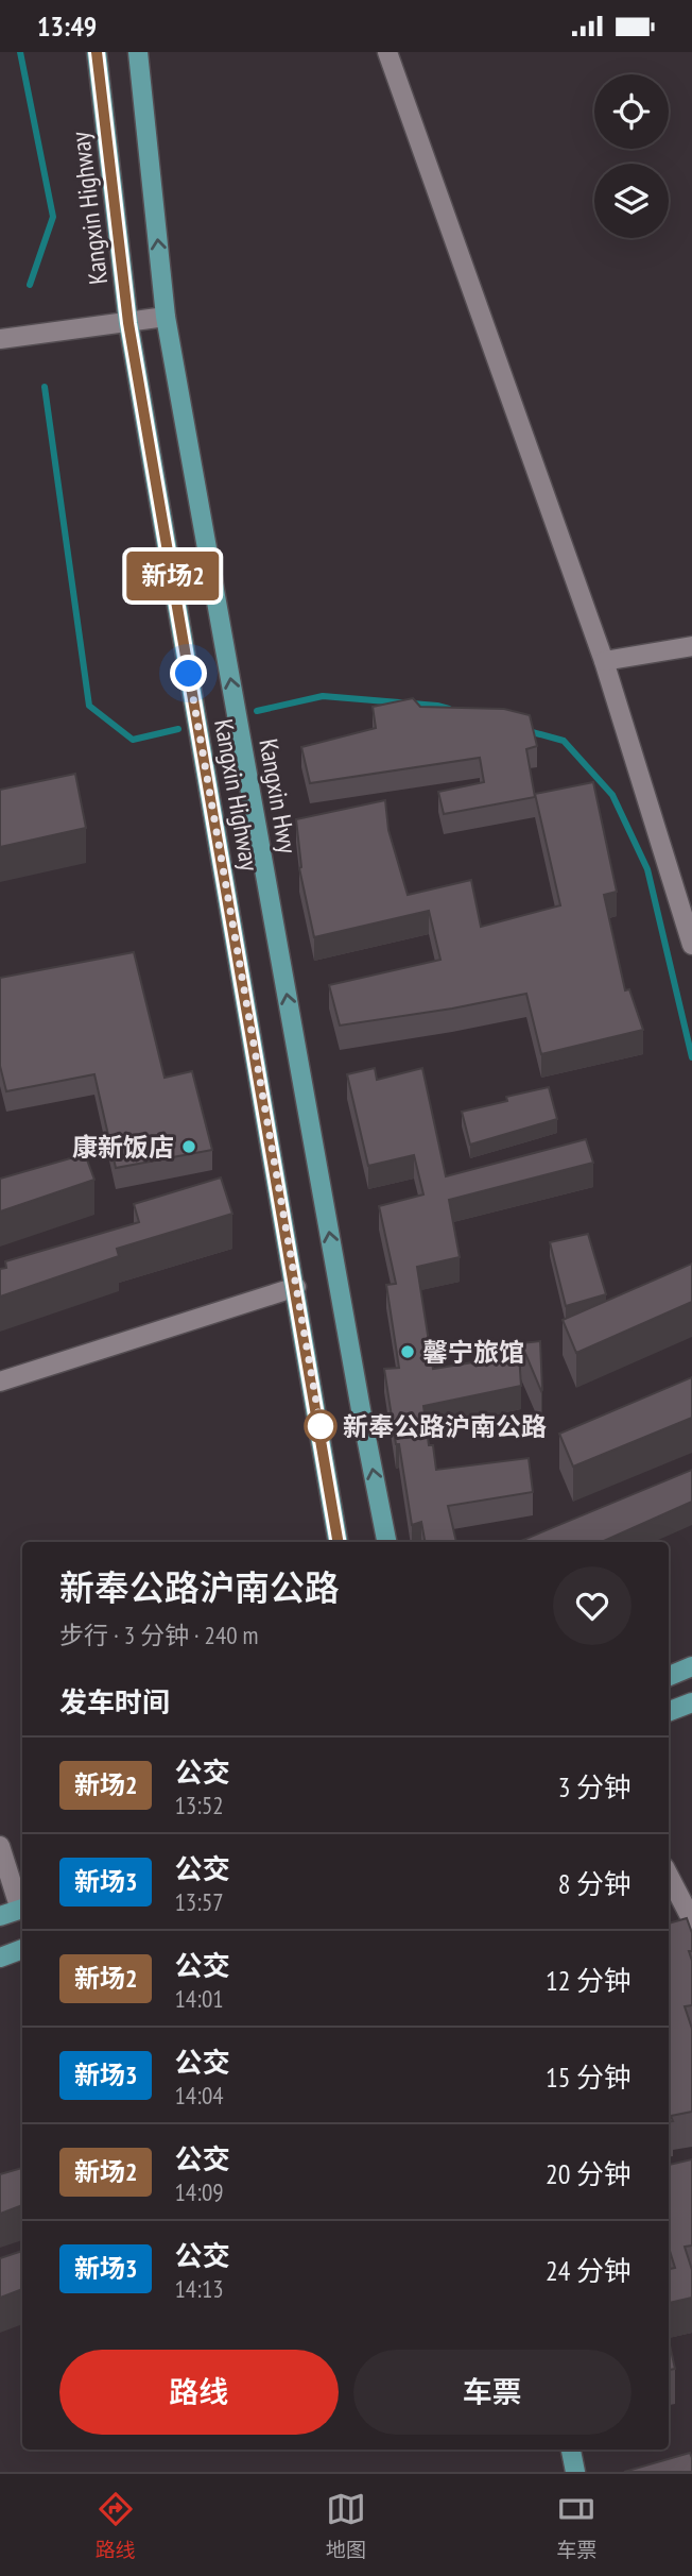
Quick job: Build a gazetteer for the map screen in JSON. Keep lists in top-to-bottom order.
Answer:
{
  "streets": {
    "main road": ["Kangxin Highway", "Kangxin Hwy"]
  },
  "one_way": ["Kangxin Hwy"],
  "places": ["康新饭店", "馨宁旅馆", "新奉公路沪南公路"],
  "lines": ["bus line 新场2"],
  "page": {
    "status": "13:49",
    "on_map": "新场2",
    "heading": [
      ["新奉公路沪南公路", "步行 · 3 分钟 · 240 m"],
      "发车时间"
    ],
    "list": [
      {
        "mark": "新场2",
        "name": "公交",
        "note": "13:52",
        "value": "3 分钟"
      },
      {
        "mark": "新场3",
        "name": "公交",
        "note": "13:57",
        "value": "8 分钟"
      },
      {
        "mark": "新场2",
        "name": "公交",
        "note": "14:01",
        "value": "12 分钟"
      },
      {
        "mark": "新场3",
        "name": "公交",
        "note": "14:04",
        "value": "15 分钟"
      },
      {
        "mark": "新场2",
        "name": "公交",
        "note": "14:09",
        "value": "20 分钟"
      },
      {
        "mark": "新场3",
        "name": "公交",
        "note": "14:13",
        "value": "24 分钟"
      }
    ],
    "buttons": ["路线", "车票"],
    "tabs": ["路线", "地图", "车票"]
  }
}
